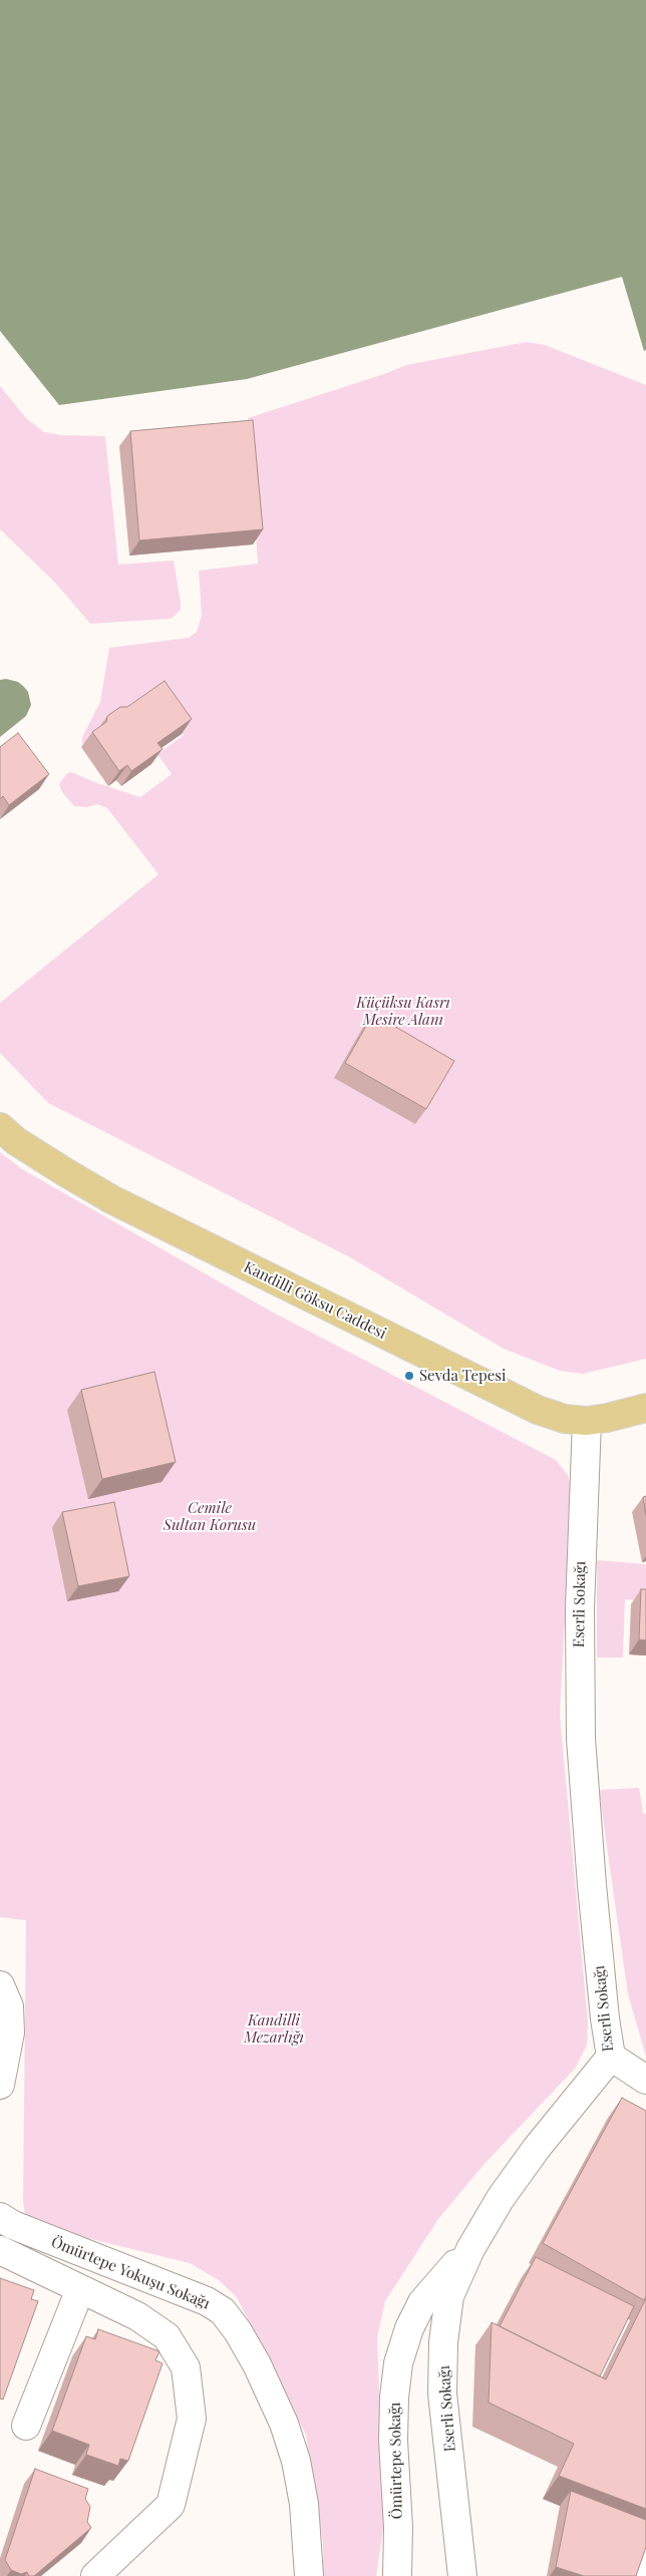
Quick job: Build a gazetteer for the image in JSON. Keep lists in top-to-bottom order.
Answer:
{
  "streets": {
    "main road": ["Kandilli Göksu Caddesi"],
    "street": ["Eserli Sokağı", "Ömürtepe Yokuşu Sokağı", "Ömürtepe Sokağı"]
  },
  "crossings": [
    ["Kandilli Göksu Caddesi", "Eserli Sokağı"],
    ["Eserli Sokağı", "Ömürtepe Sokağı"]
  ],
  "parks": ["Küçüksu Kasrı Mesire Alanı", "Cemile Sultan Korusu", "Kandilli Mezarlığı"],
  "places": ["Sevda Tepesi"]
}
